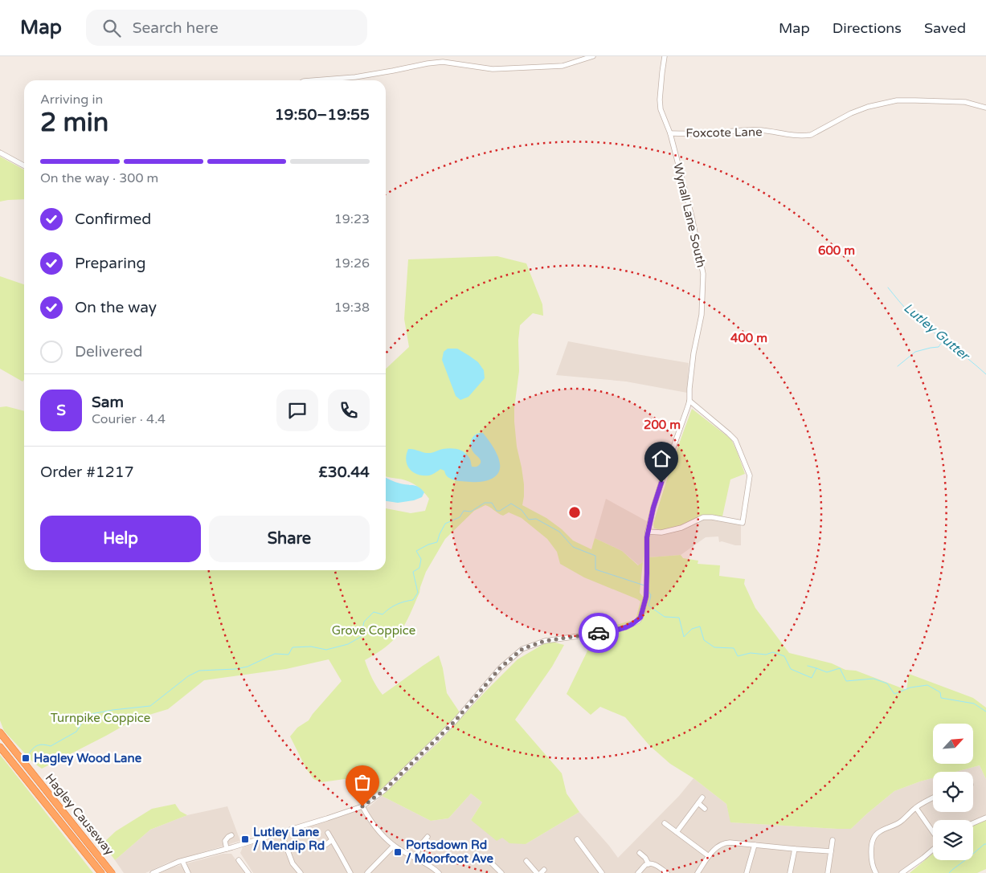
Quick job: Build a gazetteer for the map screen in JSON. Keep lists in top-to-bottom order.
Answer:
{
  "streets": {
    "highway": ["Hagley Causeway"],
    "street": ["Foxcote Lane", "Wynall Lane South"]
  },
  "crossings": [
    ["Foxcote Lane", "Wynall Lane South"]
  ],
  "water": ["Lutley Gutter"],
  "parks": ["Grove Coppice", "Turnpike Coppice"],
  "places": {
    "transit": ["Hagley Wood Lane", "Lutley Lane / Mendip Rd", "Portsdown Rd / Moorfoot Ave"]
  },
  "north": "top right",
  "page": {
    "header": "Map",
    "search": "Search here",
    "nav": ["Map", "Directions", "Saved"],
    "heading": ["2 min", "Arriving in", "19:50–19:55"],
    "panel": [
      "Sam",
      "Courier · 4.4",
      "Order #1217",
      "£30.44"
    ],
    "bar": "On the way · 300 m",
    "list": [
      ["Confirmed", "19:23"],
      ["Preparing", "19:26"],
      ["On the way", "19:38"],
      "Delivered"
    ],
    "round": "S",
    "buttons": ["Help", "Share"]
  },
  "rings": ["600 m", "400 m", "200 m"]
}
